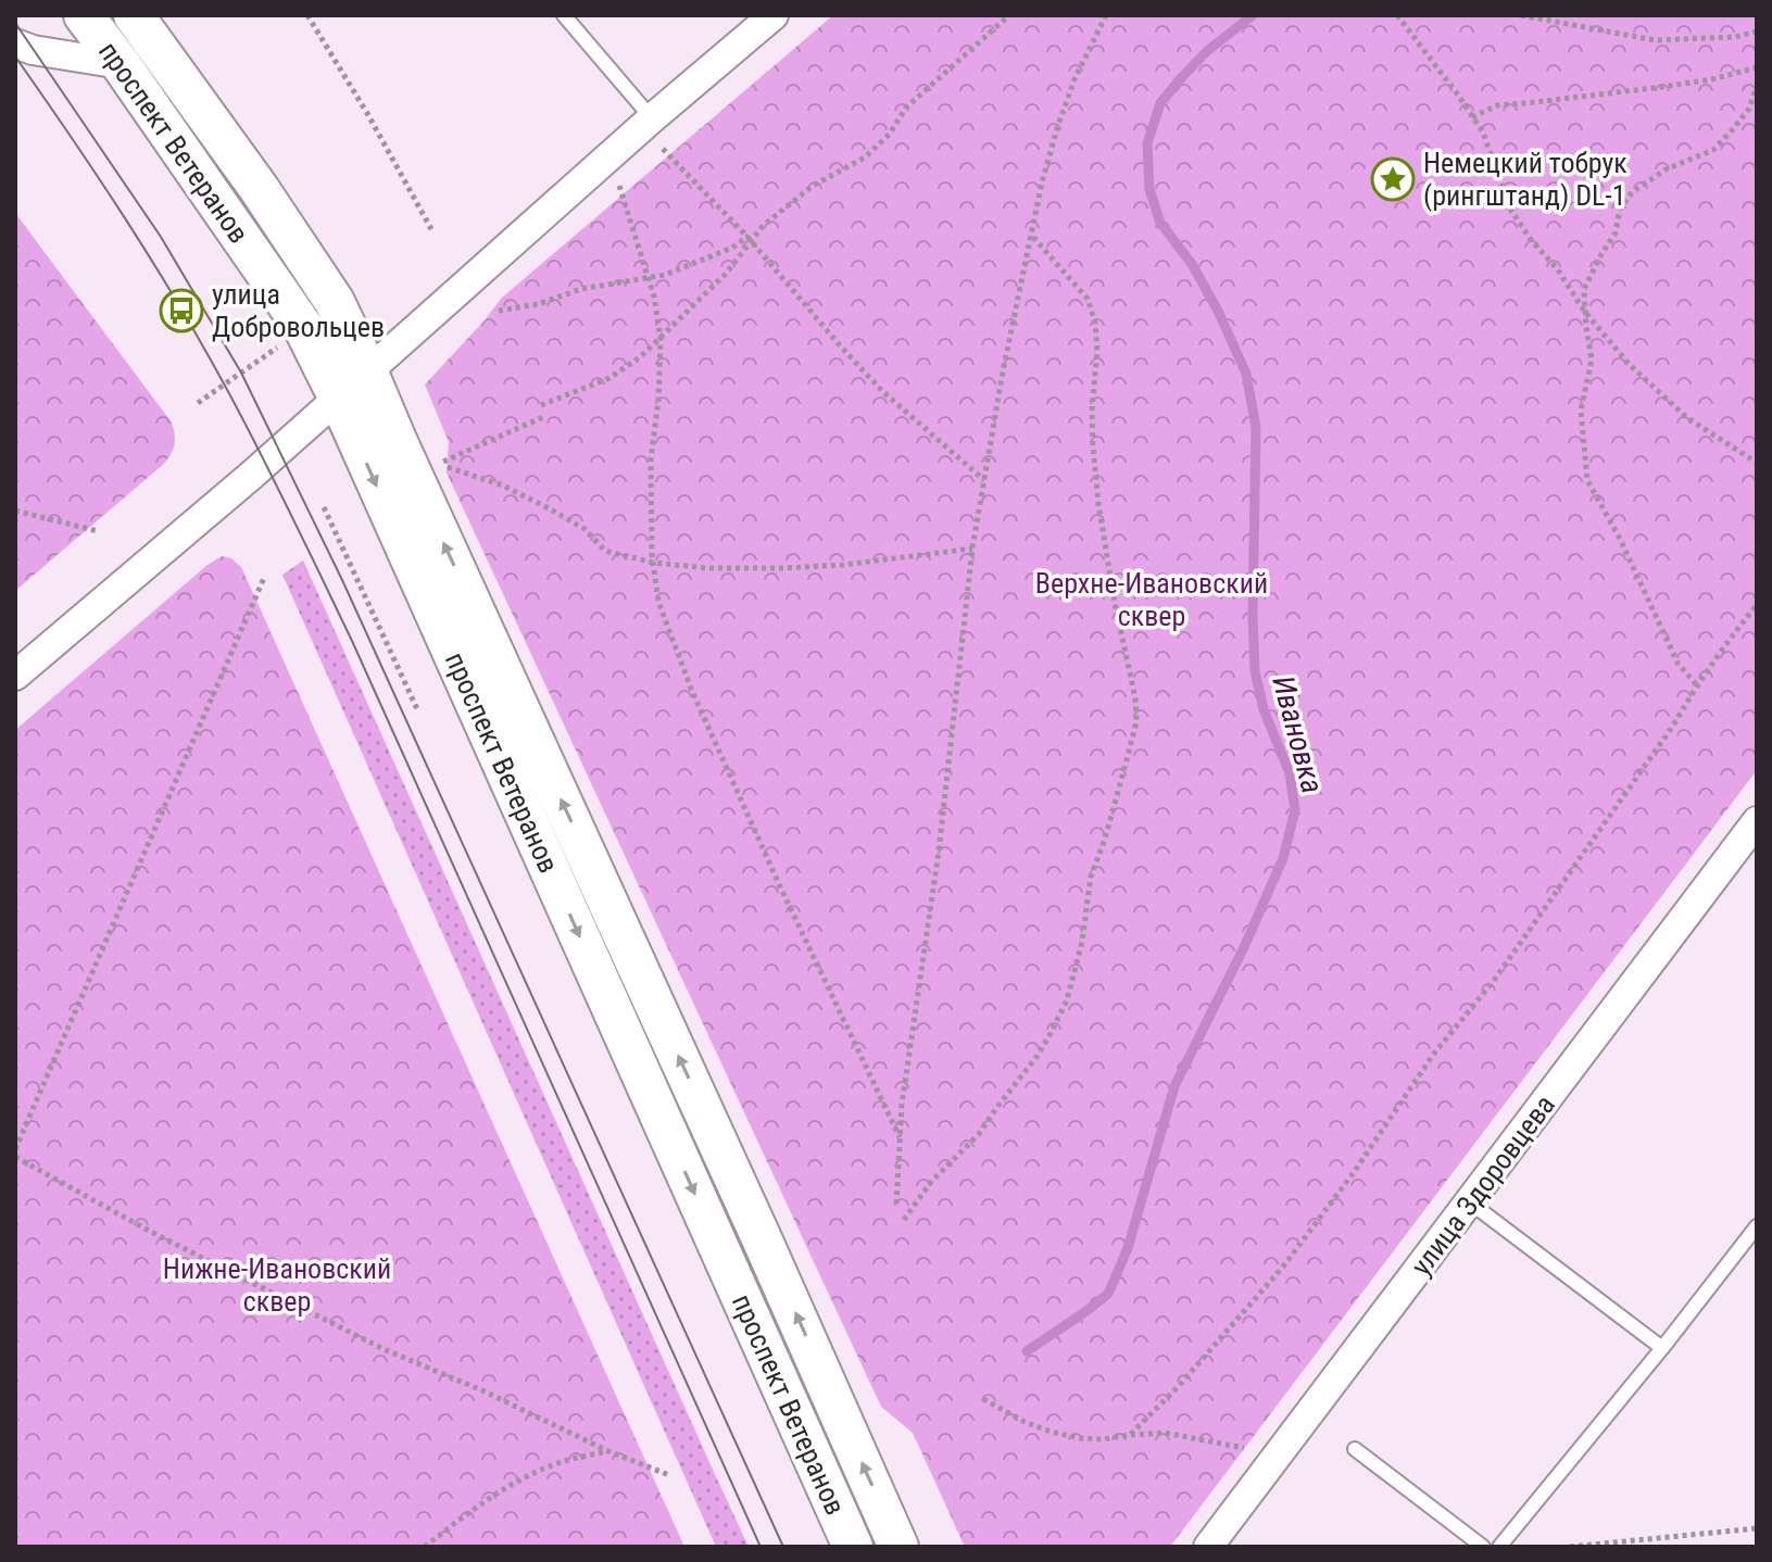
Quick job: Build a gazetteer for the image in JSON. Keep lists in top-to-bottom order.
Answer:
{
  "streets": {
    "main road": ["проспект Ветеранов"],
    "street": ["улица Здоровцева"]
  },
  "water": ["Ивановка"],
  "parks": ["Верхне-Ивановский сквер", "Нижне-Ивановский сквер"],
  "places": {
    "place": ["Немецкий тобрук (рингштанд) DL-1"],
    "bus stop": ["улица Добровольцев"]
  }
}
